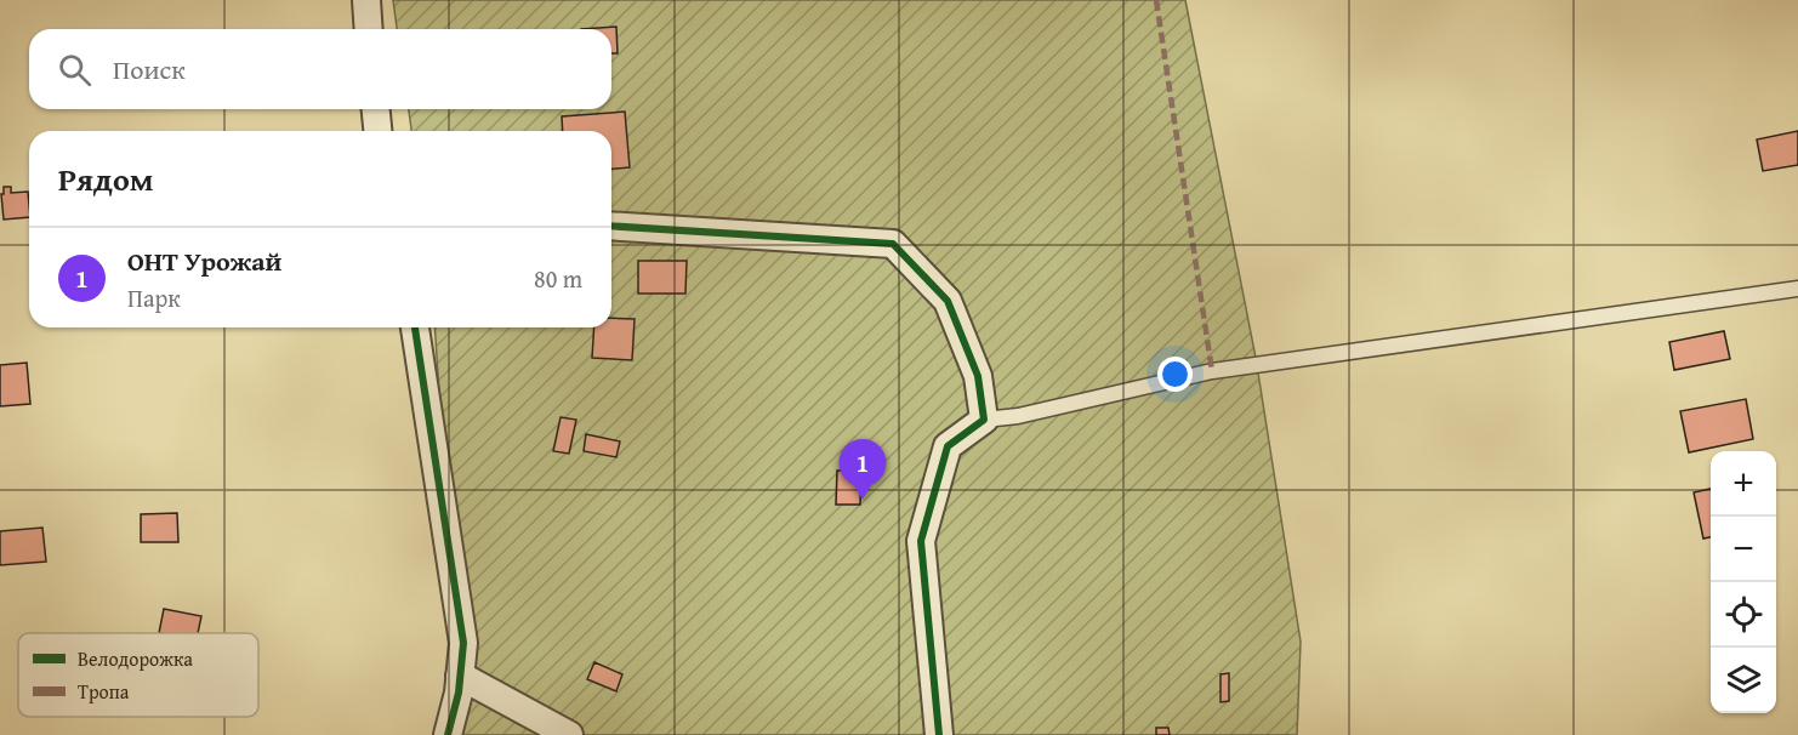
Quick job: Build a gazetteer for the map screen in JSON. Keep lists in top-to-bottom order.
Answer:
{
  "legend": ["Велодорожка", "Тропа"],
  "page": {
    "search": "Поиск",
    "heading": "Рядом",
    "list": [
      {
        "mark": "1",
        "name": "ОНТ Урожай",
        "note": "Парк",
        "value": "80 m"
      }
    ],
    "pins": "1",
    "map_buttons": ["+", "−"]
  }
}
